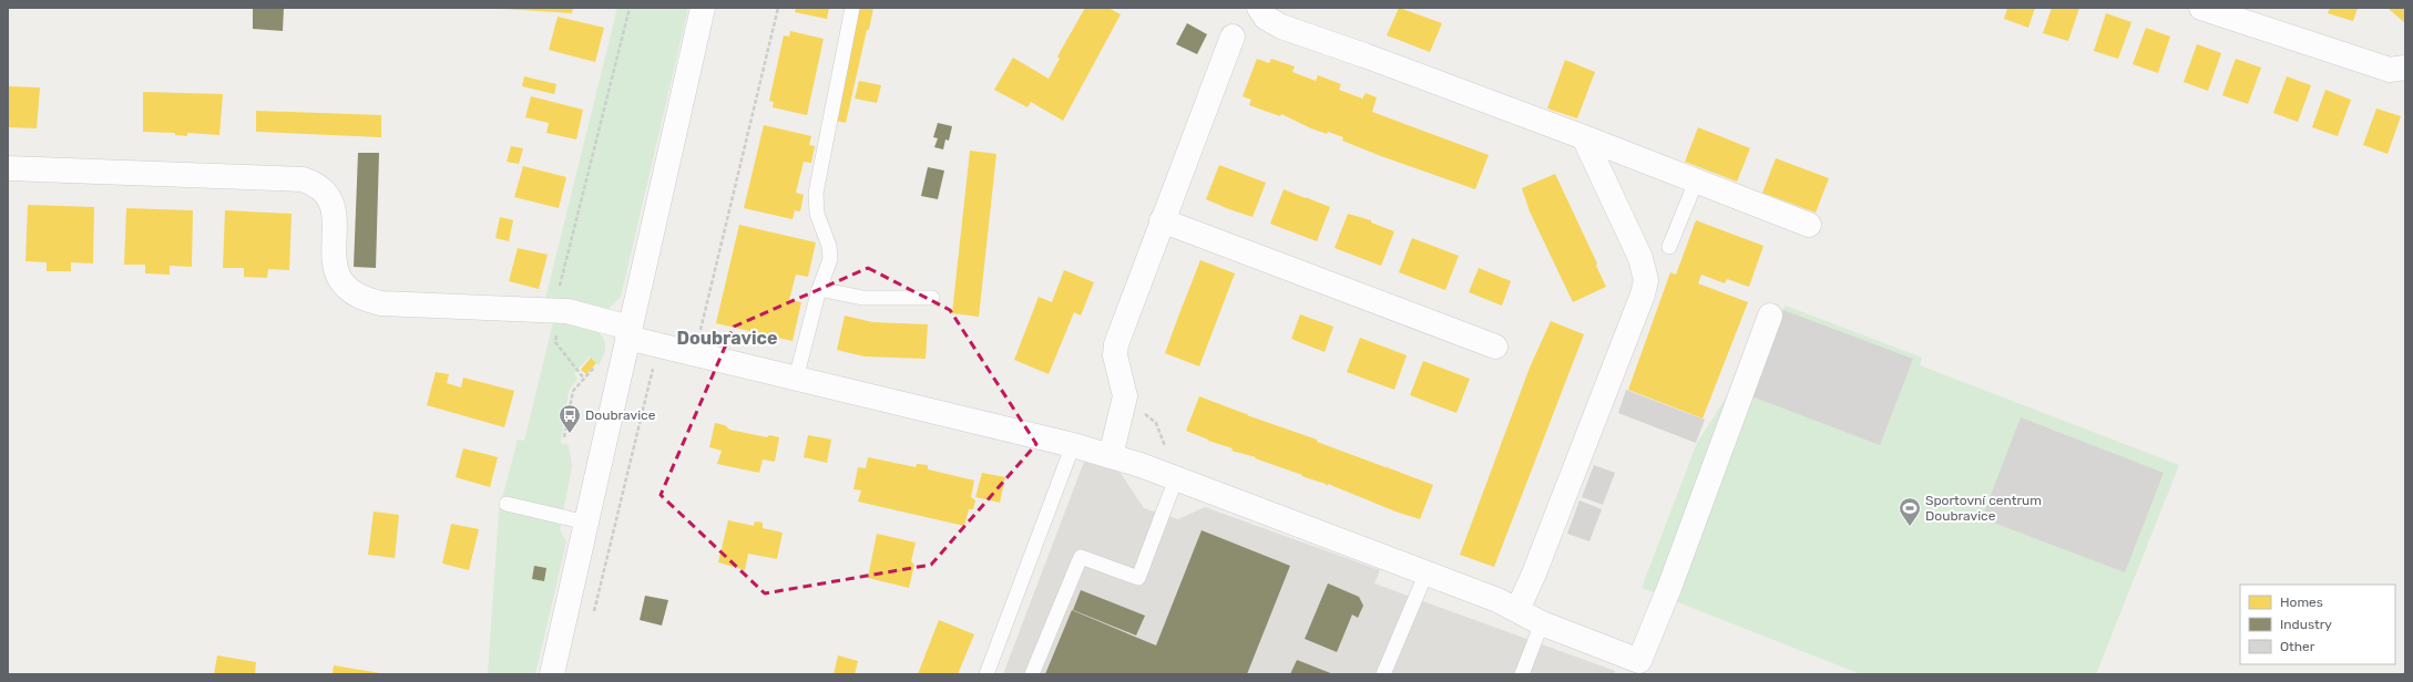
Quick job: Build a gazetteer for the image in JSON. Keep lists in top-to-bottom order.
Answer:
{
  "districts": ["Doubravice"],
  "places": {
    "bus stop": ["Doubravice"],
    "sports": ["Sportovní centrum Doubravice"]
  },
  "legend": ["Homes", "Industry", "Other"]
}
